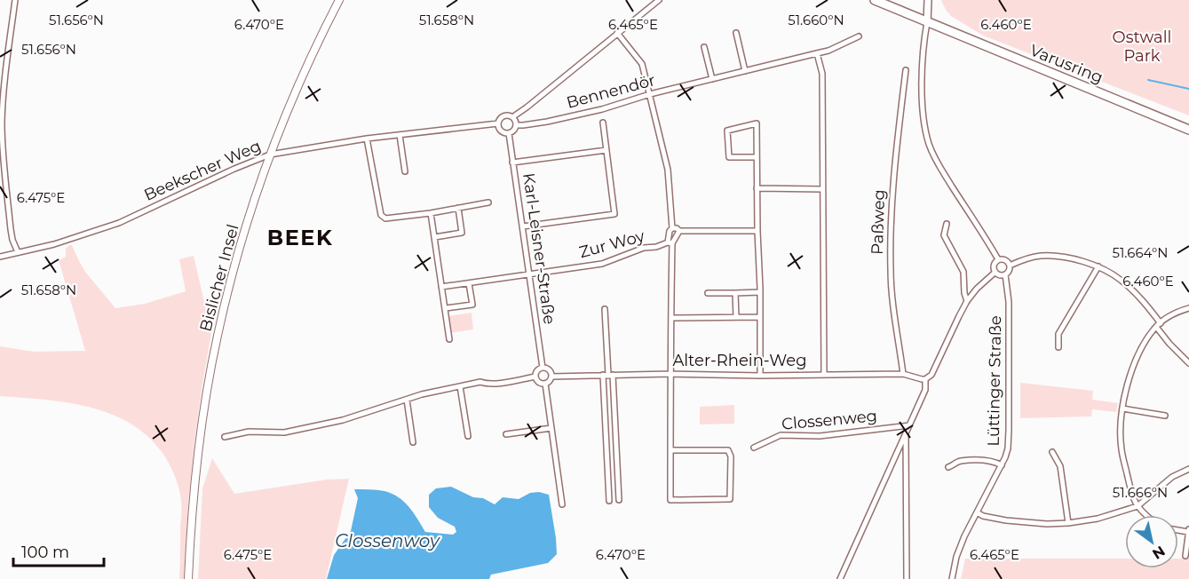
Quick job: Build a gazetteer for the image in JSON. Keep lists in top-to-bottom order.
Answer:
{
  "streets": {
    "main road": ["Varusring", "Bislicher Insel"],
    "street": [
      "Bennendör",
      "Beekscher Weg",
      "Paßweg",
      "Zur Woy",
      "Karl-Leisner-Straße",
      "Alter-Rhein-Weg",
      "Lüttinger Straße",
      "Clossenweg"
    ]
  },
  "crossings": [
    ["Bennendör", "Beekscher Weg"],
    ["Bennendör", "Karl-Leisner-Straße"],
    ["Beekscher Weg", "Karl-Leisner-Straße"],
    ["Beekscher Weg", "Bislicher Insel"],
    ["Paßweg", "Alter-Rhein-Weg"],
    ["Zur Woy", "Karl-Leisner-Straße"],
    ["Karl-Leisner-Straße", "Alter-Rhein-Weg"]
  ],
  "districts": ["BEEK"],
  "water": ["Clossenwoy"],
  "parks": ["Ostwall Park"],
  "scale_bar": "100 m",
  "north": "bottom right",
  "coordinates": [
    "51.656°N",
    "51.658°N",
    "51.660°N",
    "6.470°E",
    "6.465°E",
    "6.460°E",
    "6.475°E",
    "51.664°N",
    "51.666°N"
  ]
}
